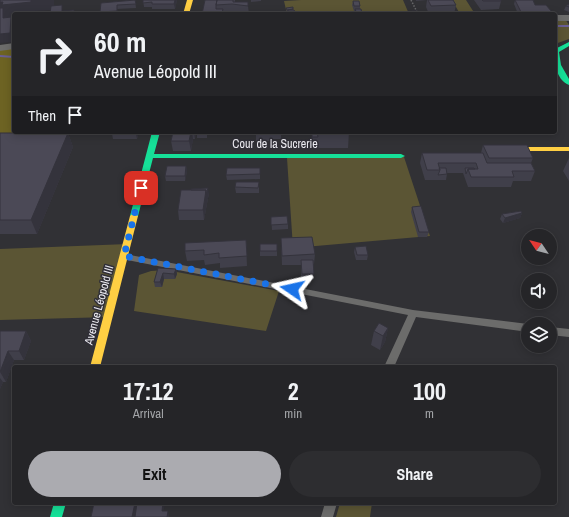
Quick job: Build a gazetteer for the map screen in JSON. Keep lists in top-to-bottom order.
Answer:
{
  "streets": {
    "street": ["Cour de la Sucrerie", "Avenue Léopold III"]
  },
  "crossings": [
    ["Cour de la Sucrerie", "Avenue Léopold III"]
  ],
  "north": "top left",
  "page": {
    "turn": ["60 m", "Avenue Léopold III"],
    "then": "Then",
    "eta": [
      "17:12",
      "Arrival",
      "2",
      "min",
      "100",
      "m"
    ],
    "buttons": ["Exit", "Share"]
  }
}
